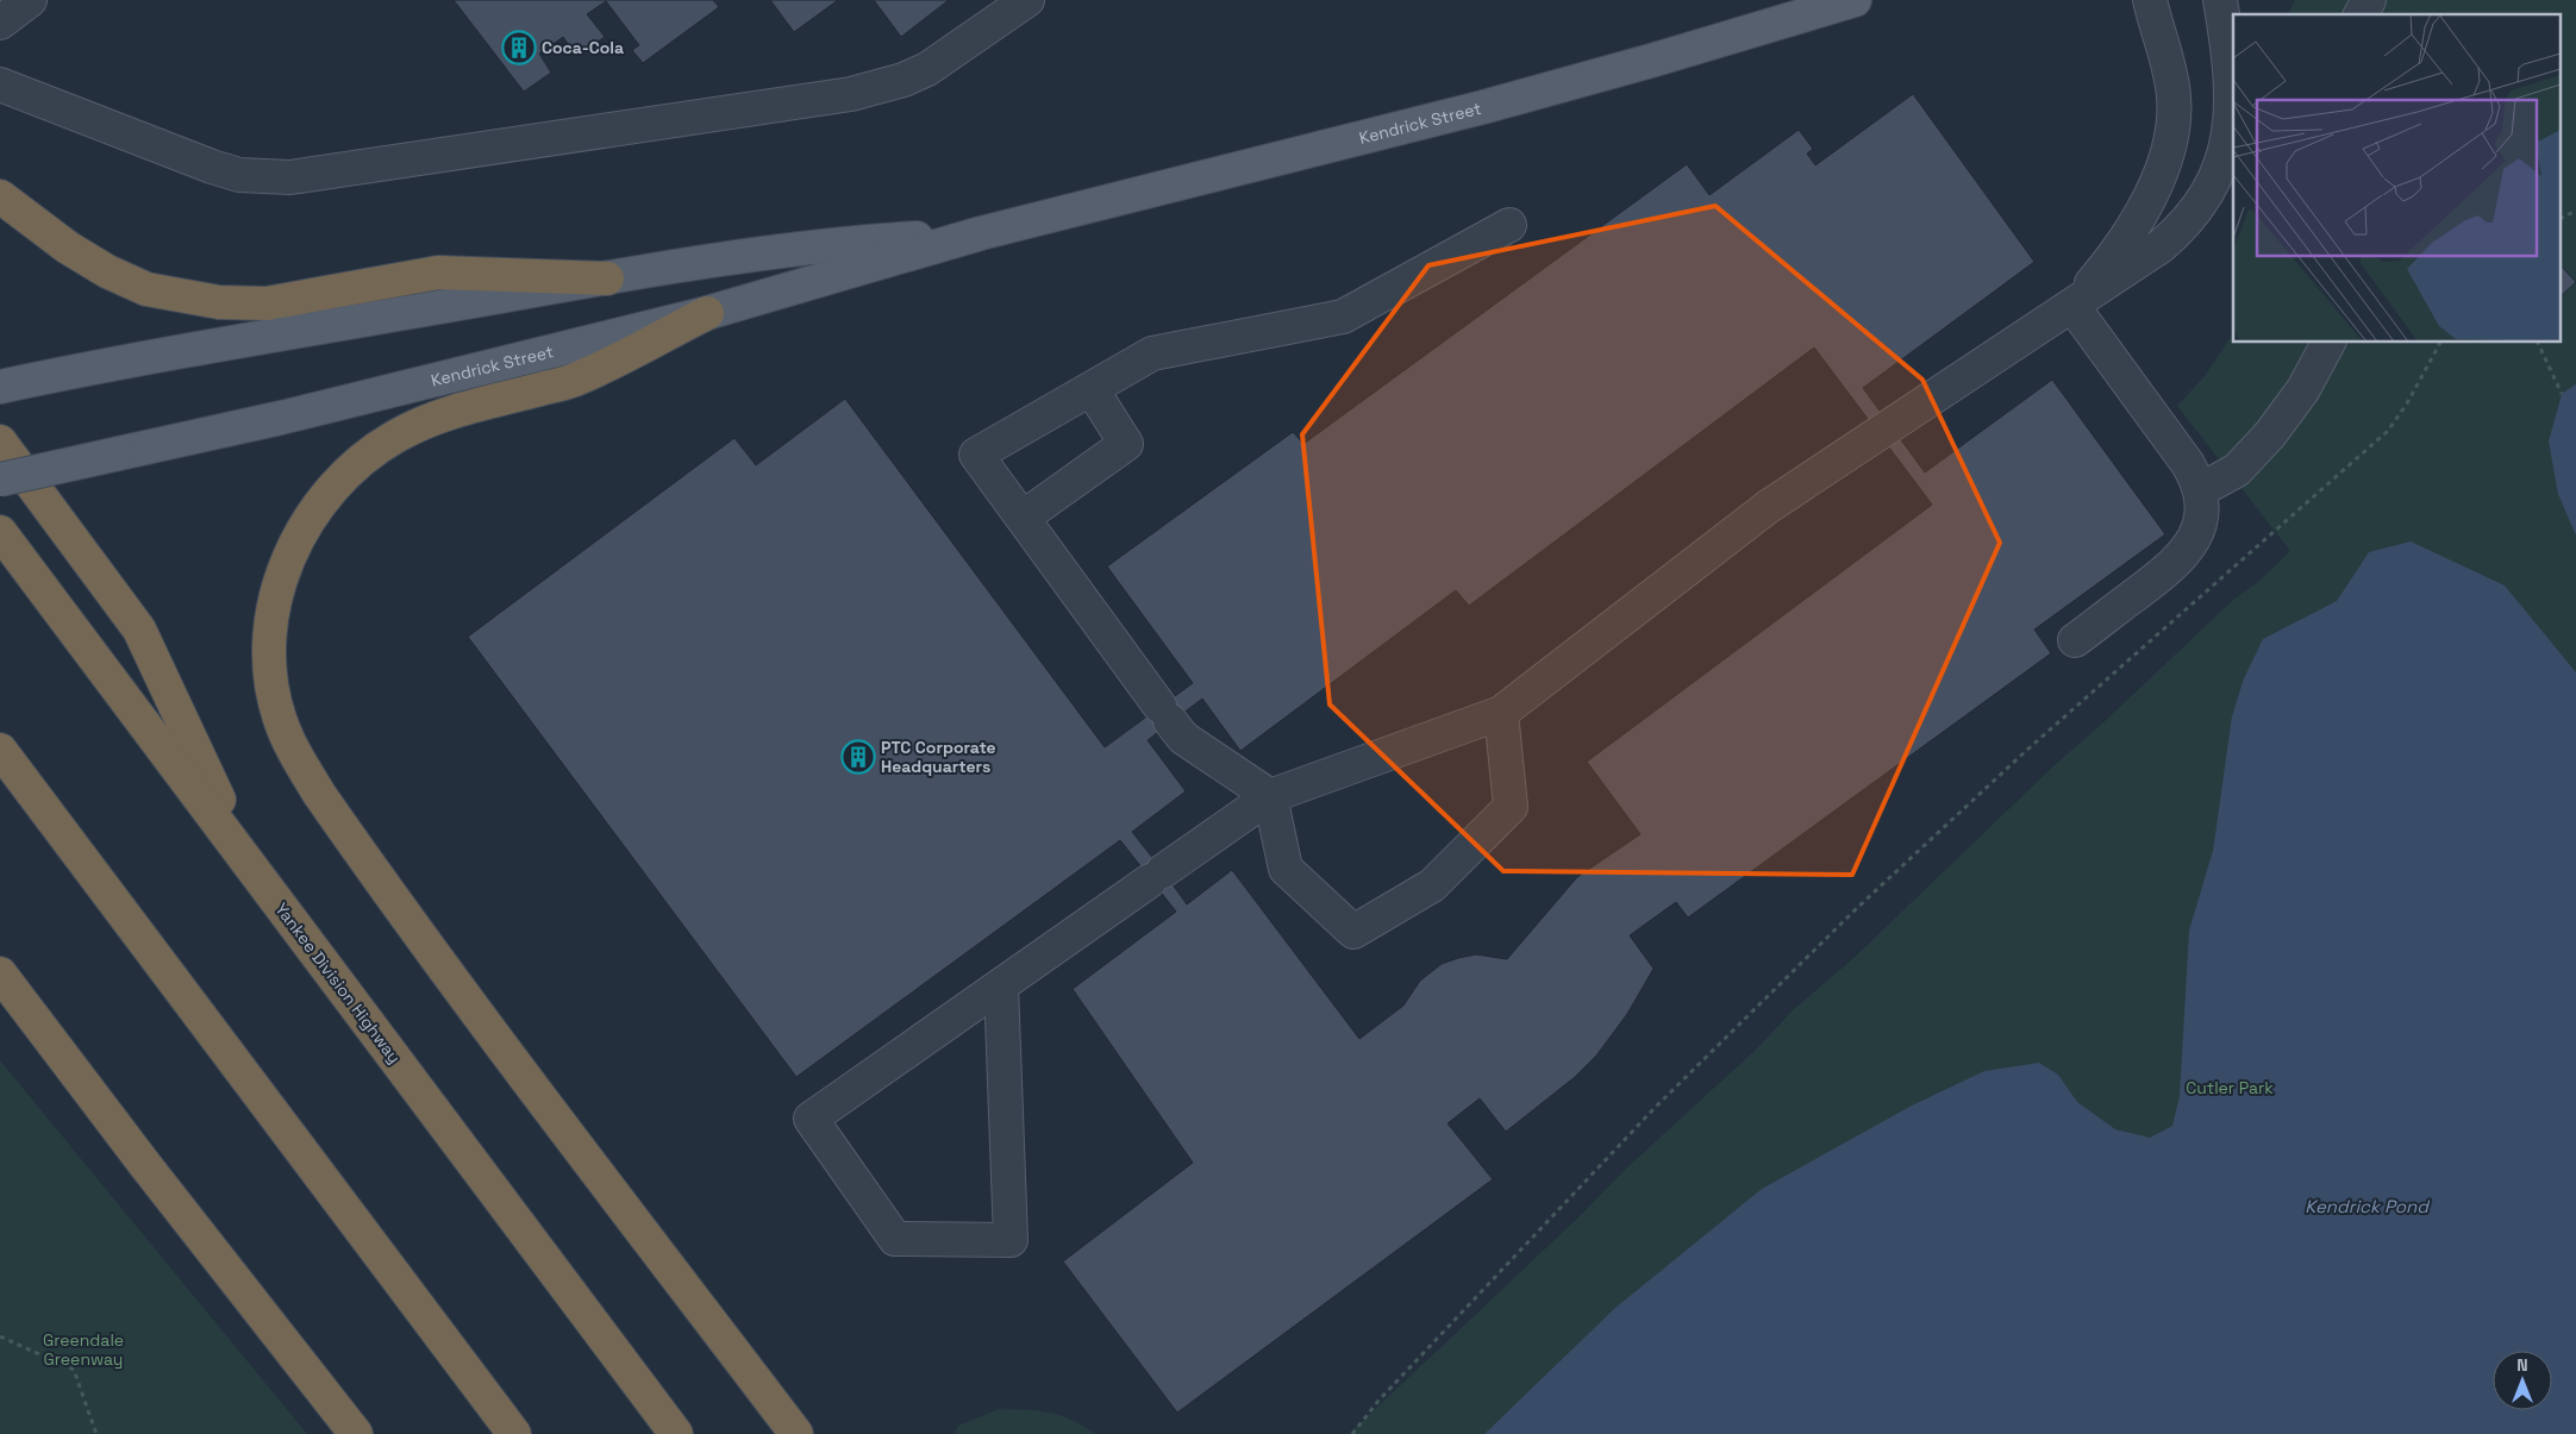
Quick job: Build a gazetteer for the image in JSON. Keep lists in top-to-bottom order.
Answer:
{
  "streets": {
    "highway": ["Yankee Division Highway"],
    "main road": ["Kendrick Street"]
  },
  "water": ["Kendrick Pond"],
  "parks": ["Cutler Park", "Greendale Greenway"],
  "places": {
    "building": ["Coca-Cola", "PTC Corporate Headquarters"]
  },
  "north": "top"
}
